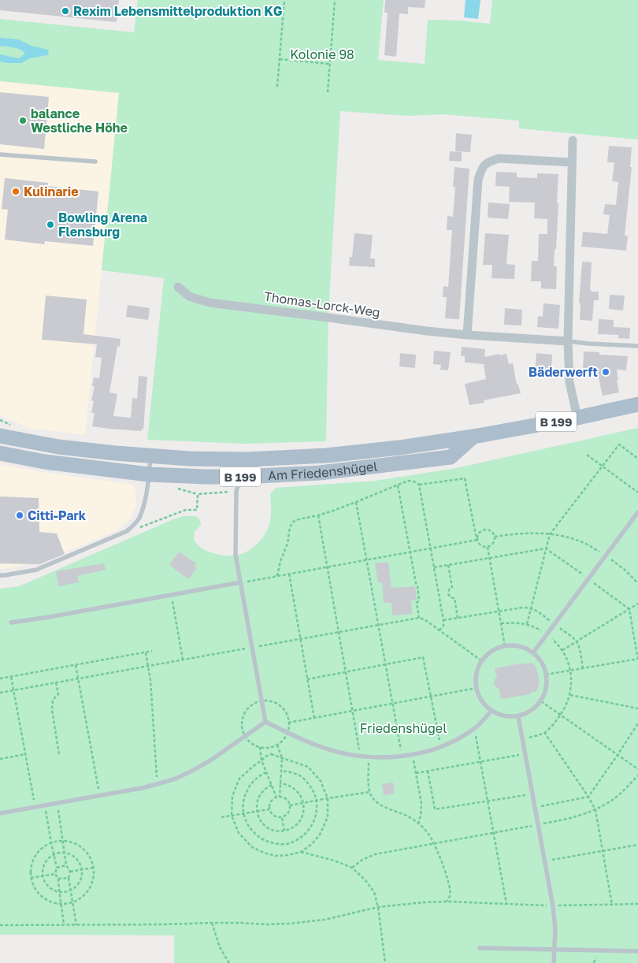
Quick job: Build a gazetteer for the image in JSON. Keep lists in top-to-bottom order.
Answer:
{
  "streets": {
    "main road": ["B 199", "Am Friedenshügel"],
    "street": ["Thomas-Lorck-Weg"]
  },
  "parks": ["Kolonie 98", "Friedenshügel"],
  "places": [
    "Rexim Lebensmittelproduktion KG",
    "balance Westliche Höhe",
    "Kulinarie",
    "Bowling Arena Flensburg",
    "Bäderwerft",
    "Citti-Park"
  ]
}
